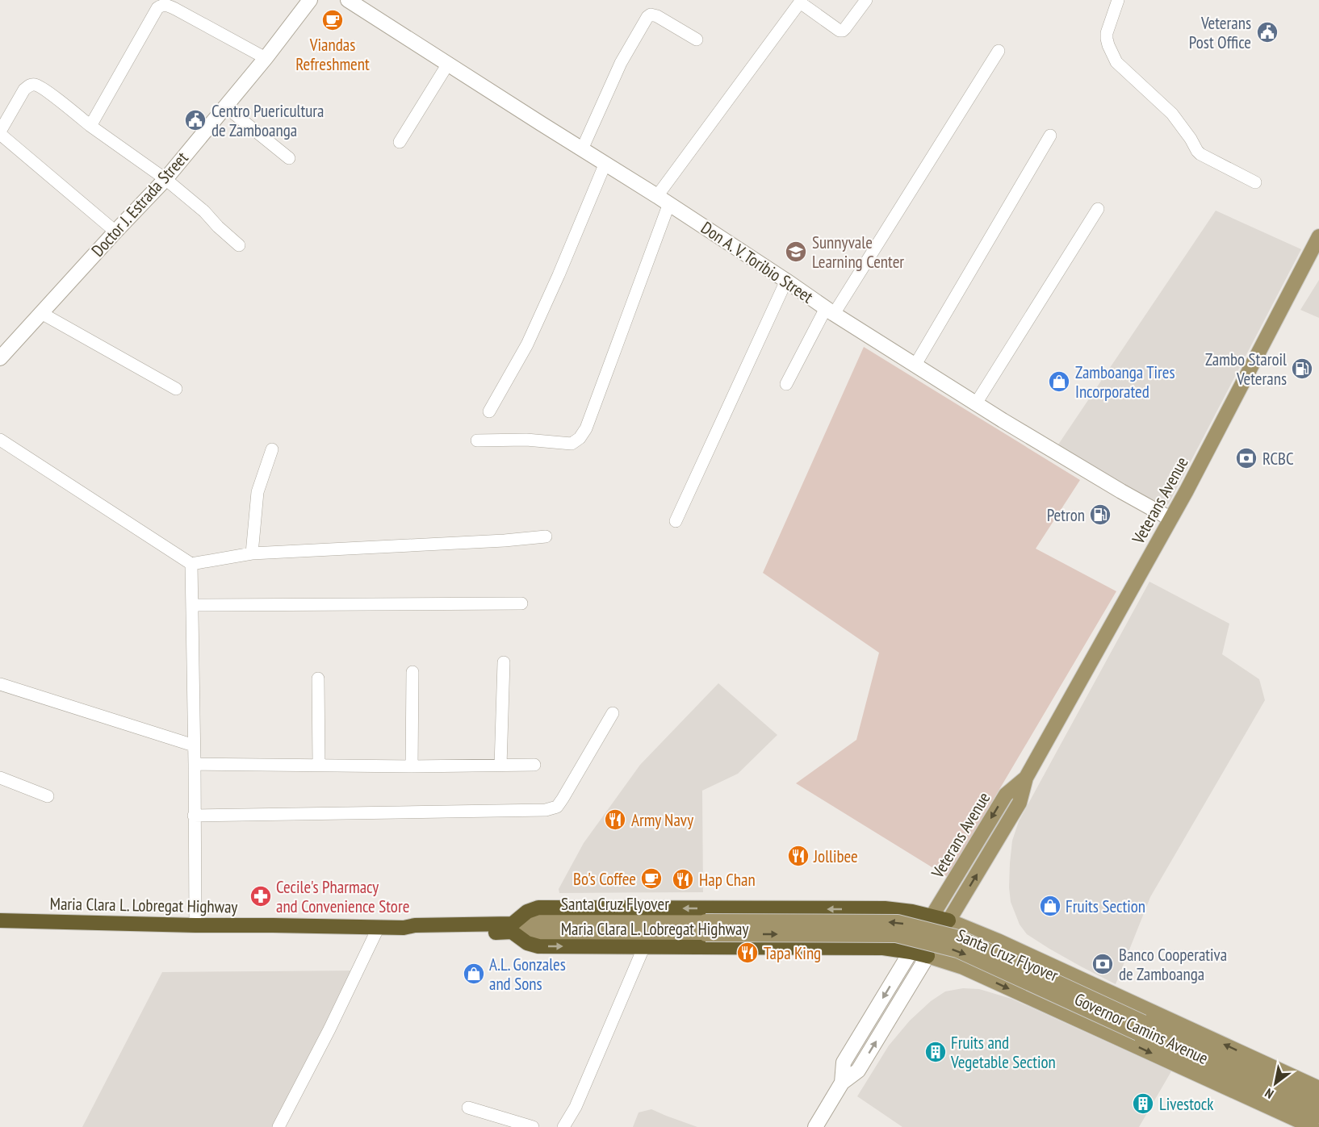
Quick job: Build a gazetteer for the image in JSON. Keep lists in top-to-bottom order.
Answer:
{
  "streets": {
    "highway": ["Maria Clara L. Lobregat Highway"],
    "main road": ["Veterans Avenue", "Santa Cruz Flyover", "Governor Camins Avenue"],
    "street": ["Doctor J. Estrada Street", "Don A. V. Toribio Street"]
  },
  "crossings": [
    ["Don A. V. Toribio Street", "Veterans Avenue"],
    ["Veterans Avenue", "Maria Clara L. Lobregat Highway"],
    ["Veterans Avenue", "Governor Camins Avenue"],
    ["Santa Cruz Flyover", "Maria Clara L. Lobregat Highway"],
    ["Maria Clara L. Lobregat Highway", "Governor Camins Avenue"]
  ],
  "places": {
    "cafe": ["Viandas Refreshment", "Bo's Coffee"],
    "public building": ["Veterans Post Office", "Centro Puericultura de Zamboanga"],
    "school or university": ["Sunnyvale Learning Center"],
    "fuel station": ["Zambo Staroil Veterans", "Petron"],
    "shop": ["Zamboanga Tires Incorporated", "Fruits Section", "A.L. Gonzales and Sons"],
    "bank": ["RCBC", "Banco Cooperativa de Zamboanga"],
    "restaurant": [
      "Army Navy",
      "Jollibee",
      "Hap Chan",
      "Tapa King"
    ],
    "pharmacy": ["Cecile's Pharmacy and Convenience Store"],
    "building": ["Fruits and Vegetable Section", "Livestock"]
  },
  "north": "bottom left"
}
